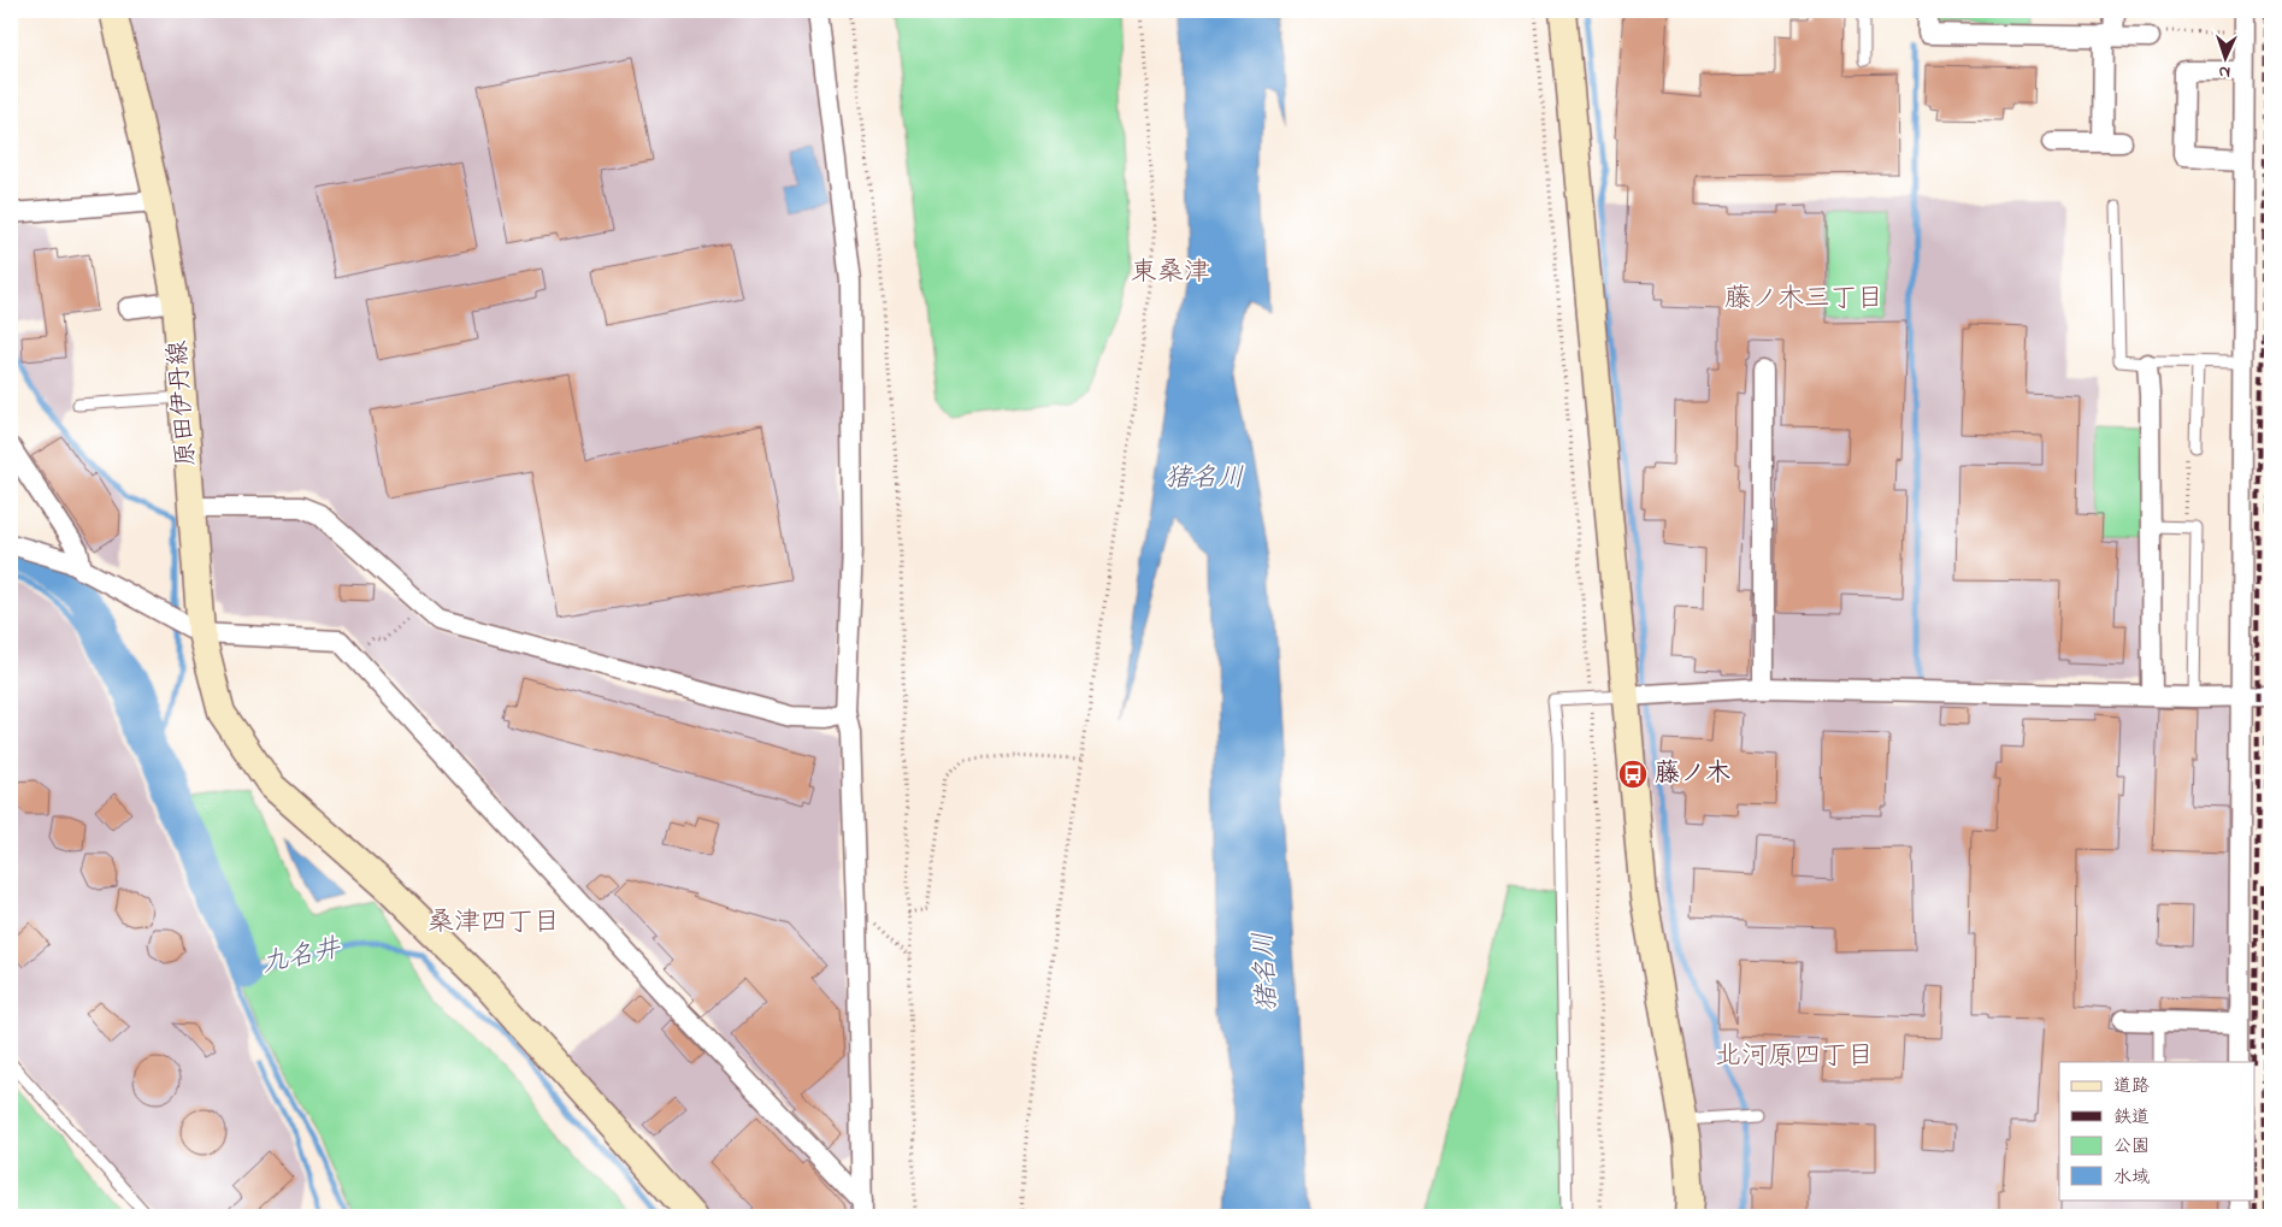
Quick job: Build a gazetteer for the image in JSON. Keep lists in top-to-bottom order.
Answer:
{
  "streets": {
    "street": ["原田伊丹線"]
  },
  "districts": [
    "東桑津",
    "藤ノ木三丁目",
    "桑津四丁目",
    "北河原四丁目"
  ],
  "water": ["猪名川", "九名井"],
  "places": {
    "bus stop": ["藤ノ木"]
  },
  "legend": [
    "道路",
    "鉄道",
    "公園",
    "水域"
  ],
  "north": "bottom"
}
